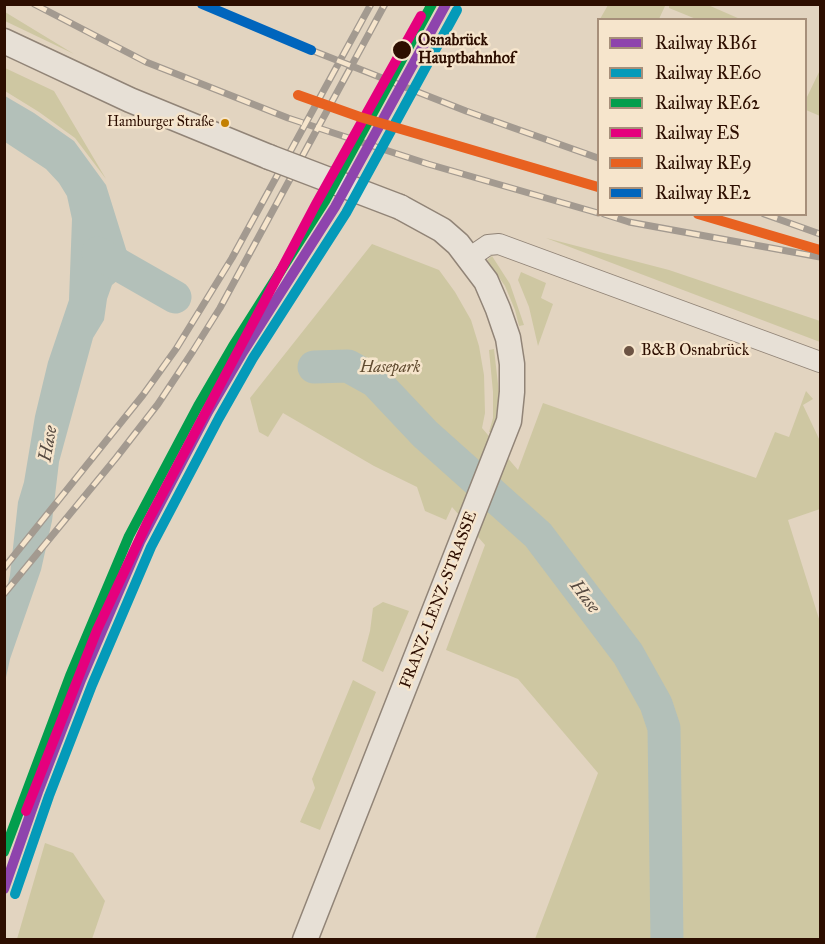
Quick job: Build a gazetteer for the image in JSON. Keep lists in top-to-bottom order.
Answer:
{
  "streets": {
    "street": ["FRANZ-LENZ-STRASSE"]
  },
  "water": ["Hase"],
  "parks": ["Hasepark"],
  "places": ["Osnabrück Hauptbahnhof", "Hamburger Straße", "B&B Osnabrück"],
  "lines": [
    "rail line RB61",
    "rail line RE62",
    "rail line RE2",
    "rail line RE60",
    "rail line ES",
    "rail line RE9"
  ],
  "legend": [
    "Railway RB61",
    "Railway RE60",
    "Railway RE62",
    "Railway ES",
    "Railway RE9",
    "Railway RE2"
  ]
}
